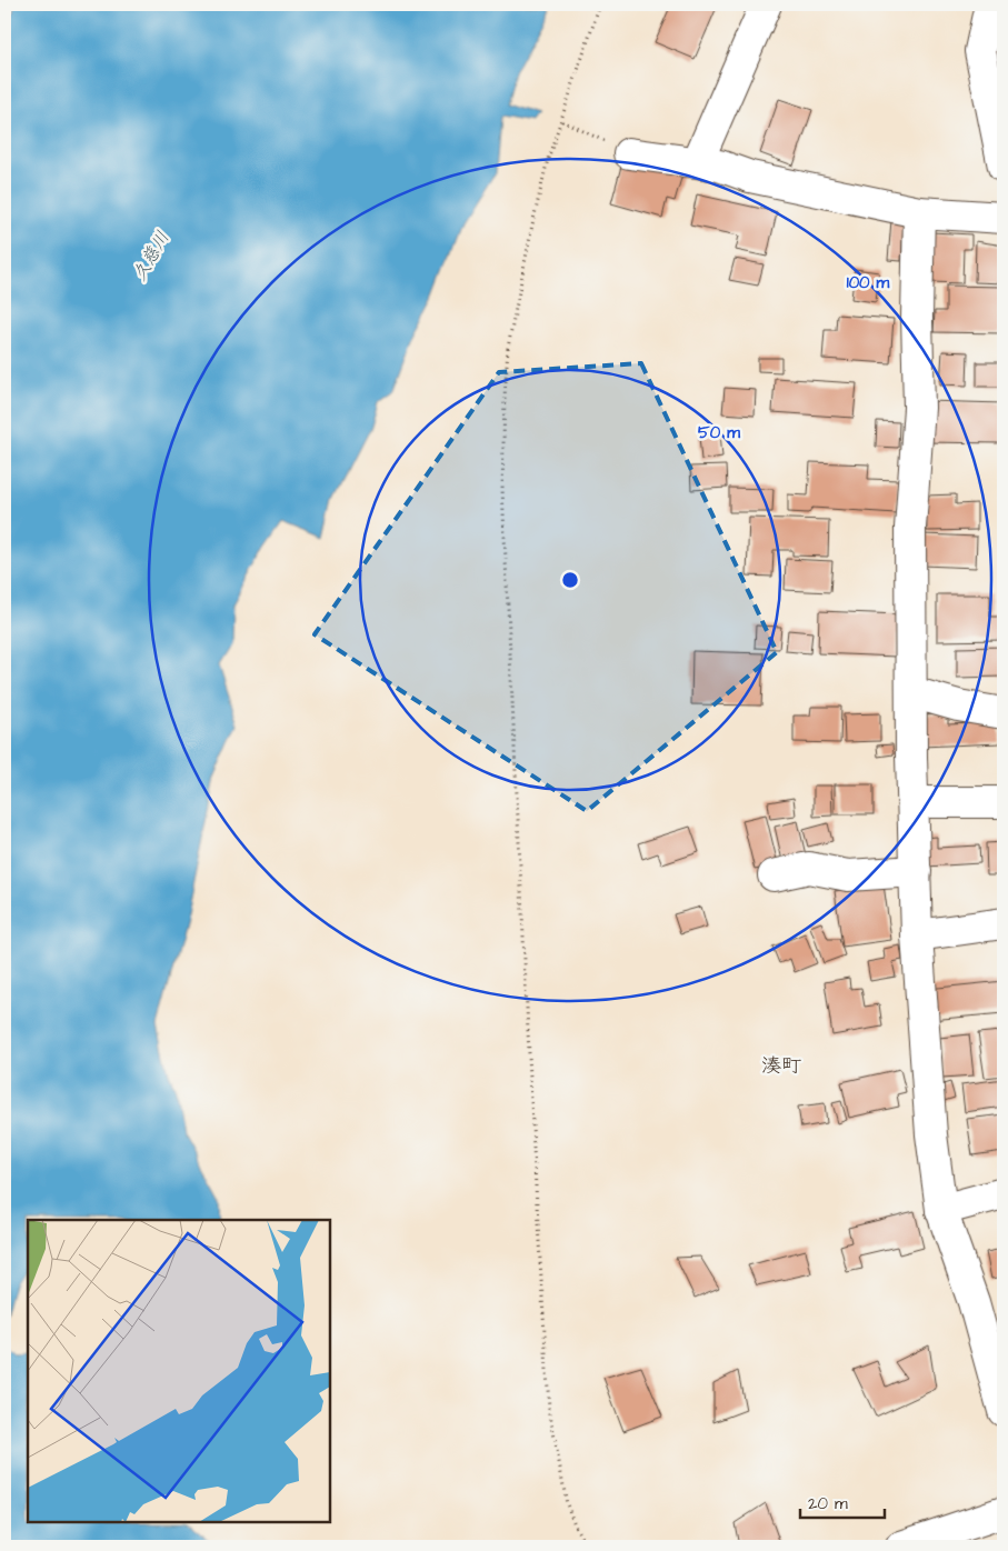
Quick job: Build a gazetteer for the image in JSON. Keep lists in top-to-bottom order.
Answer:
{
  "districts": ["湊町"],
  "water": ["久慈川"],
  "scale_bar": "20 m",
  "rings": ["100 m", "50 m"]
}
